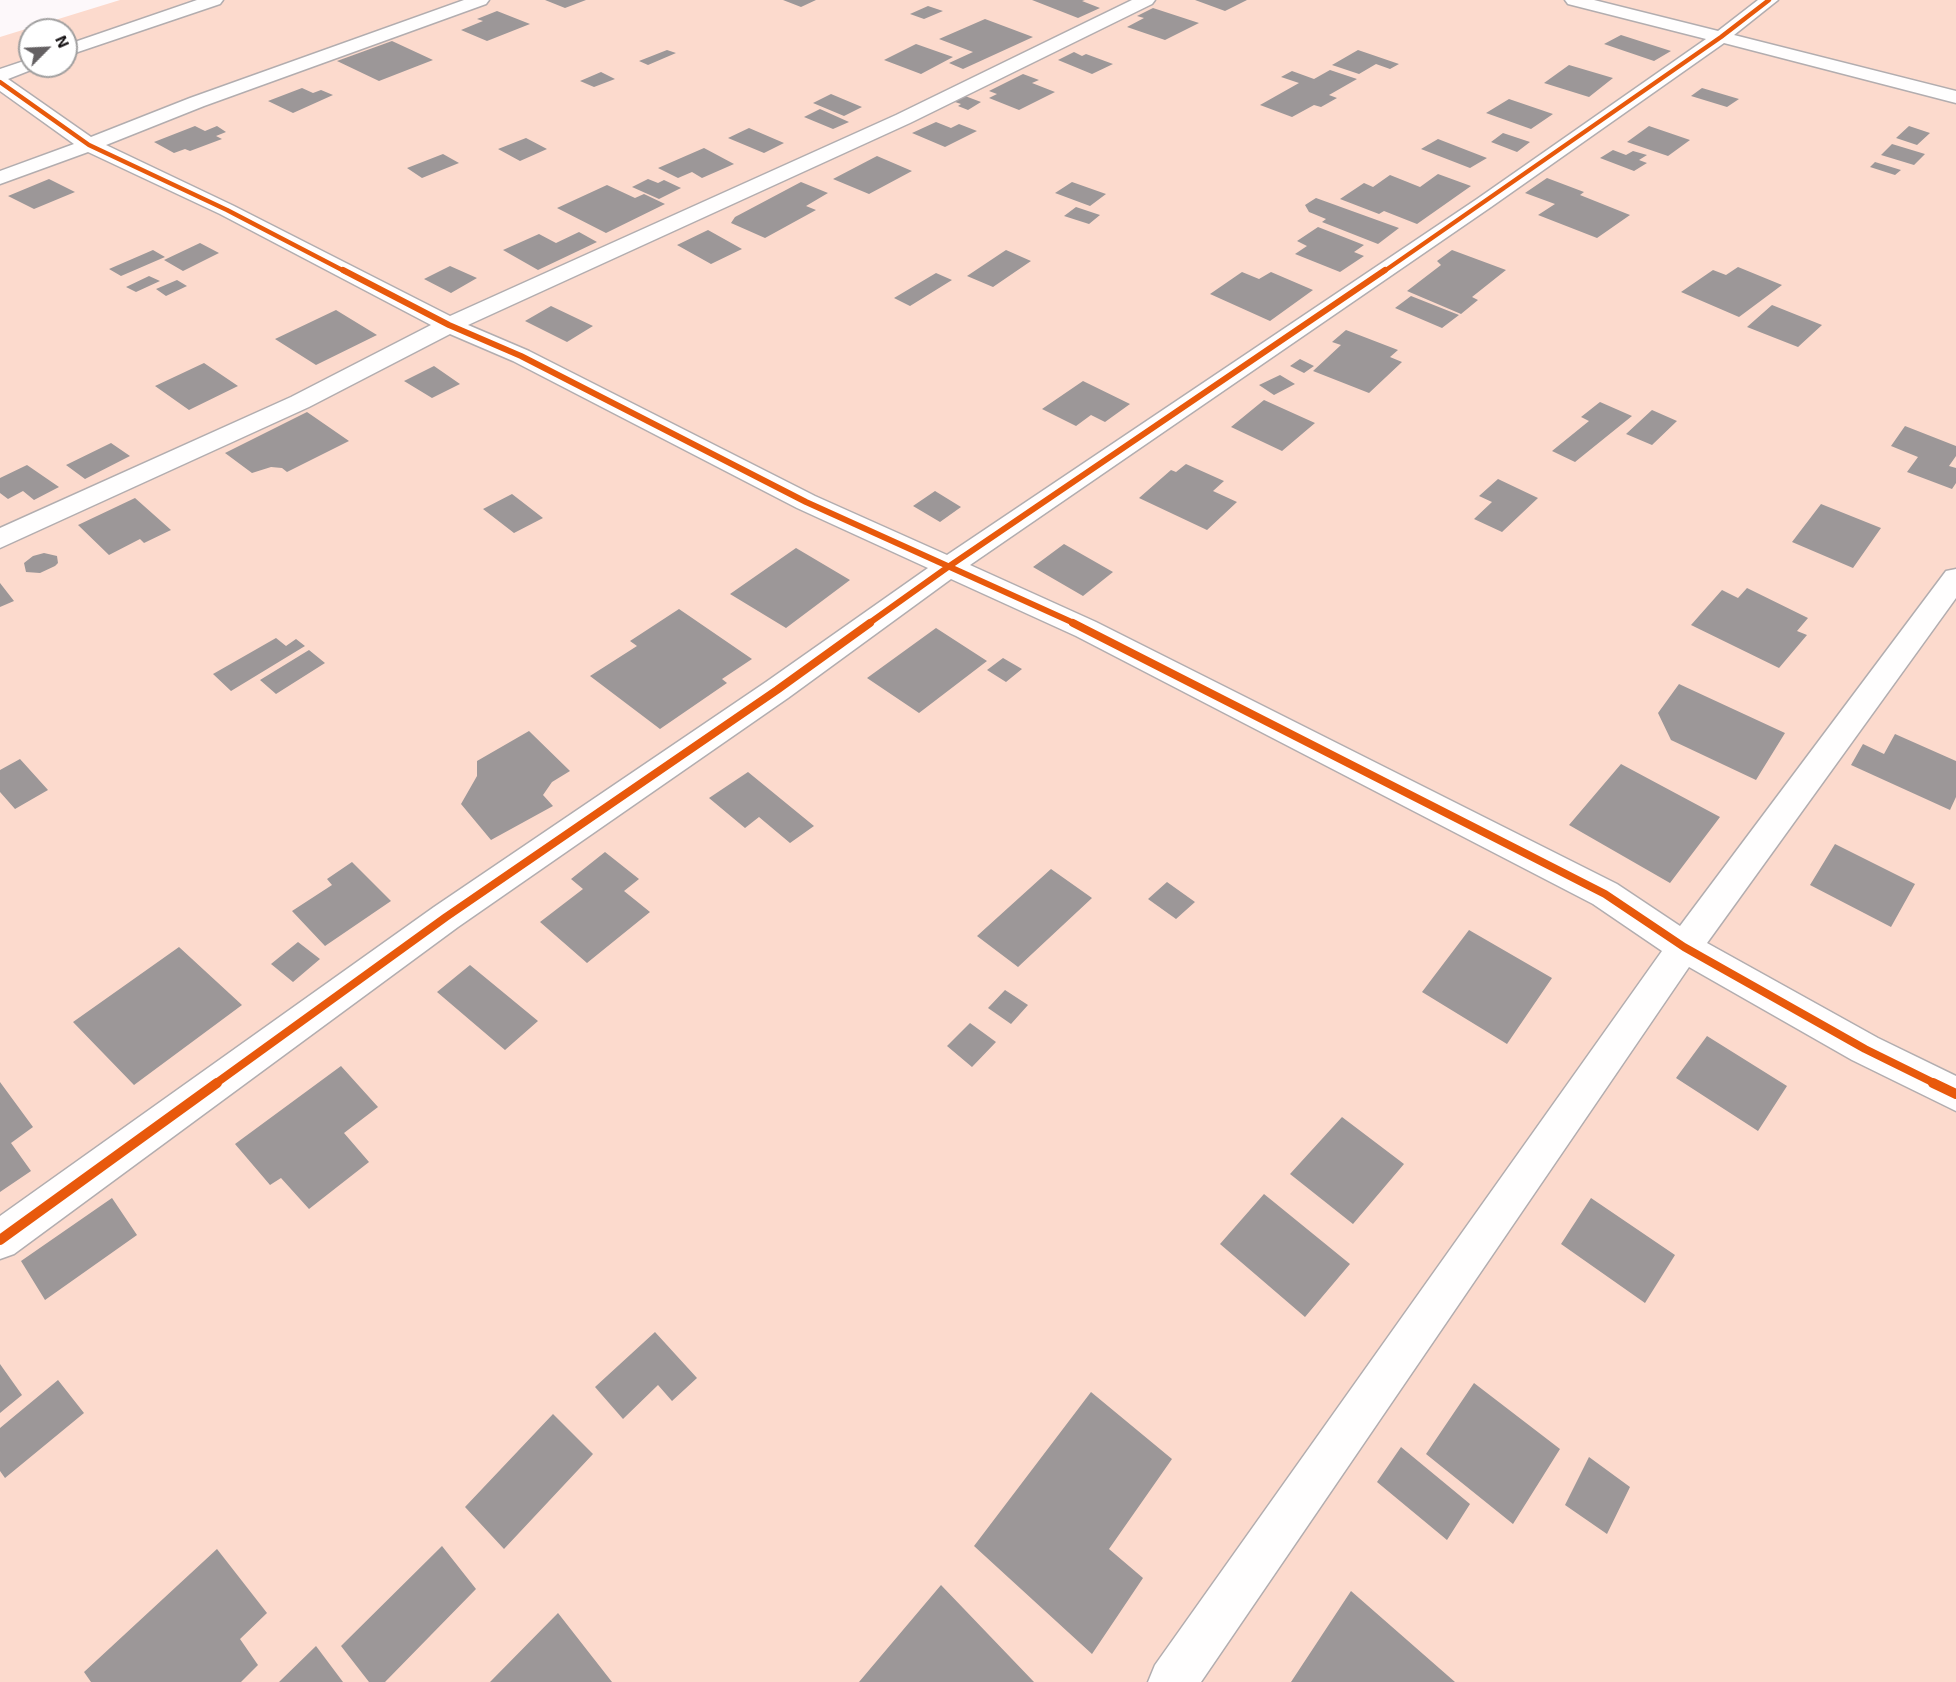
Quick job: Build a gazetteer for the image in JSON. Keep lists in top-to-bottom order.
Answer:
{
  "north": "top right"
}
